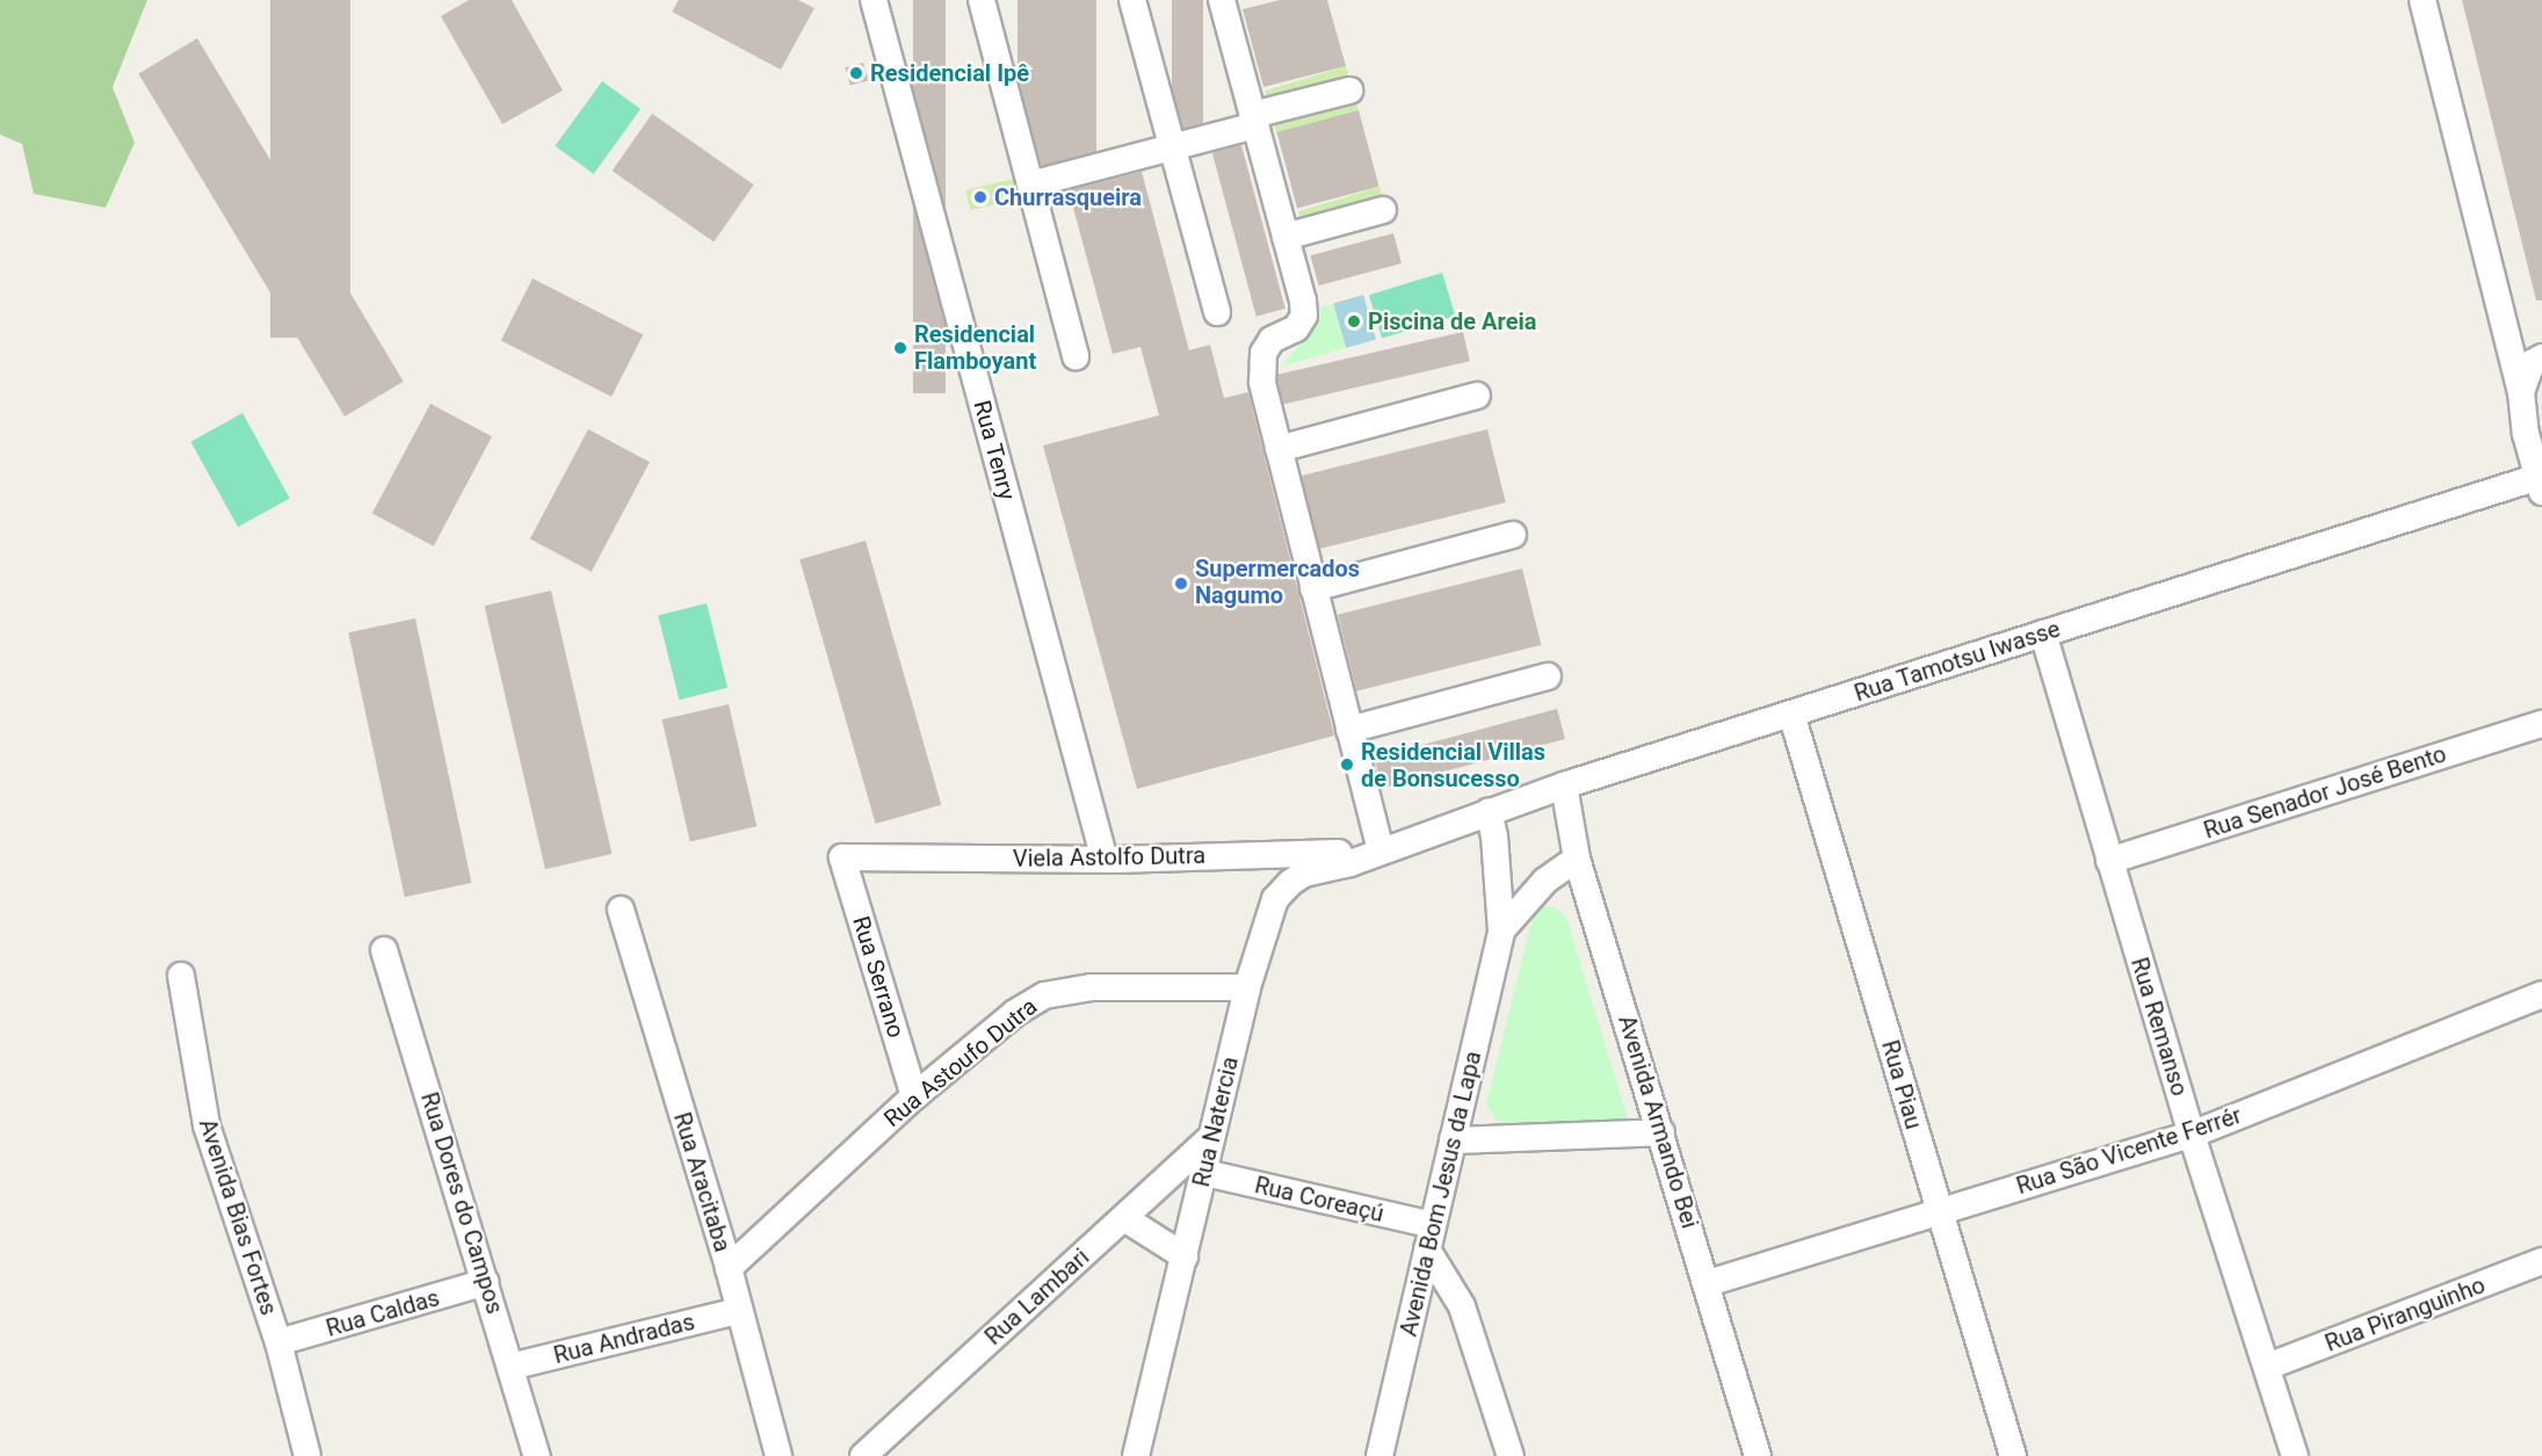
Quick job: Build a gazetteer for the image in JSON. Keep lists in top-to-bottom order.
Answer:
{
  "streets": {
    "street": [
      "Rua Tenry",
      "Rua Tamotsu Iwasse",
      "Rua Senador José Bento",
      "Viela Astolfo Dutra",
      "Rua Serrano",
      "Rua Remanso",
      "Rua Astoufo Dutra",
      "Rua Piau",
      "Rua Natercia",
      "Avenida Armando Bei",
      "Rua São Vicente Ferrér",
      "Rua Aracitaba",
      "Avenida Bom Jesus da Lapa",
      "Rua Coreaçú",
      "Rua Dores do Campos",
      "Avenida Bias Fortes",
      "Rua Lambari",
      "Rua Caldas",
      "Rua Piranguinho",
      "Rua Andradas"
    ]
  },
  "crossings": [
    ["Rua Tenry", "Viela Astolfo Dutra"],
    ["Rua Tamotsu Iwasse", "Viela Astolfo Dutra"],
    ["Rua Tamotsu Iwasse", "Rua Remanso"],
    ["Rua Tamotsu Iwasse", "Rua Piau"],
    ["Rua Tamotsu Iwasse", "Rua Natercia"],
    ["Rua Tamotsu Iwasse", "Avenida Armando Bei"],
    ["Rua Tamotsu Iwasse", "Avenida Bom Jesus da Lapa"],
    ["Rua Senador José Bento", "Rua Remanso"],
    ["Viela Astolfo Dutra", "Rua Serrano"],
    ["Viela Astolfo Dutra", "Rua Natercia"],
    ["Rua Serrano", "Rua Astoufo Dutra"],
    ["Rua Remanso", "Rua São Vicente Ferrér"],
    ["Rua Remanso", "Rua Piranguinho"],
    ["Rua Astoufo Dutra", "Rua Natercia"],
    ["Rua Astoufo Dutra", "Rua Aracitaba"],
    ["Rua Piau", "Rua São Vicente Ferrér"],
    ["Rua Natercia", "Rua Coreaçú"],
    ["Rua Natercia", "Rua Lambari"],
    ["Avenida Armando Bei", "Rua São Vicente Ferrér"],
    ["Avenida Armando Bei", "Avenida Bom Jesus da Lapa"],
    ["Rua Aracitaba", "Rua Andradas"],
    ["Avenida Bom Jesus da Lapa", "Rua Coreaçú"],
    ["Rua Dores do Campos", "Rua Caldas"],
    ["Rua Dores do Campos", "Rua Andradas"],
    ["Avenida Bias Fortes", "Rua Caldas"]
  ],
  "places": [
    "Residencial Ipê",
    "Churrasqueira",
    "Piscina de Areia",
    "Residencial Flamboyant",
    "Supermercados Nagumo",
    "Residencial Villas de Bonsucesso"
  ]
}
